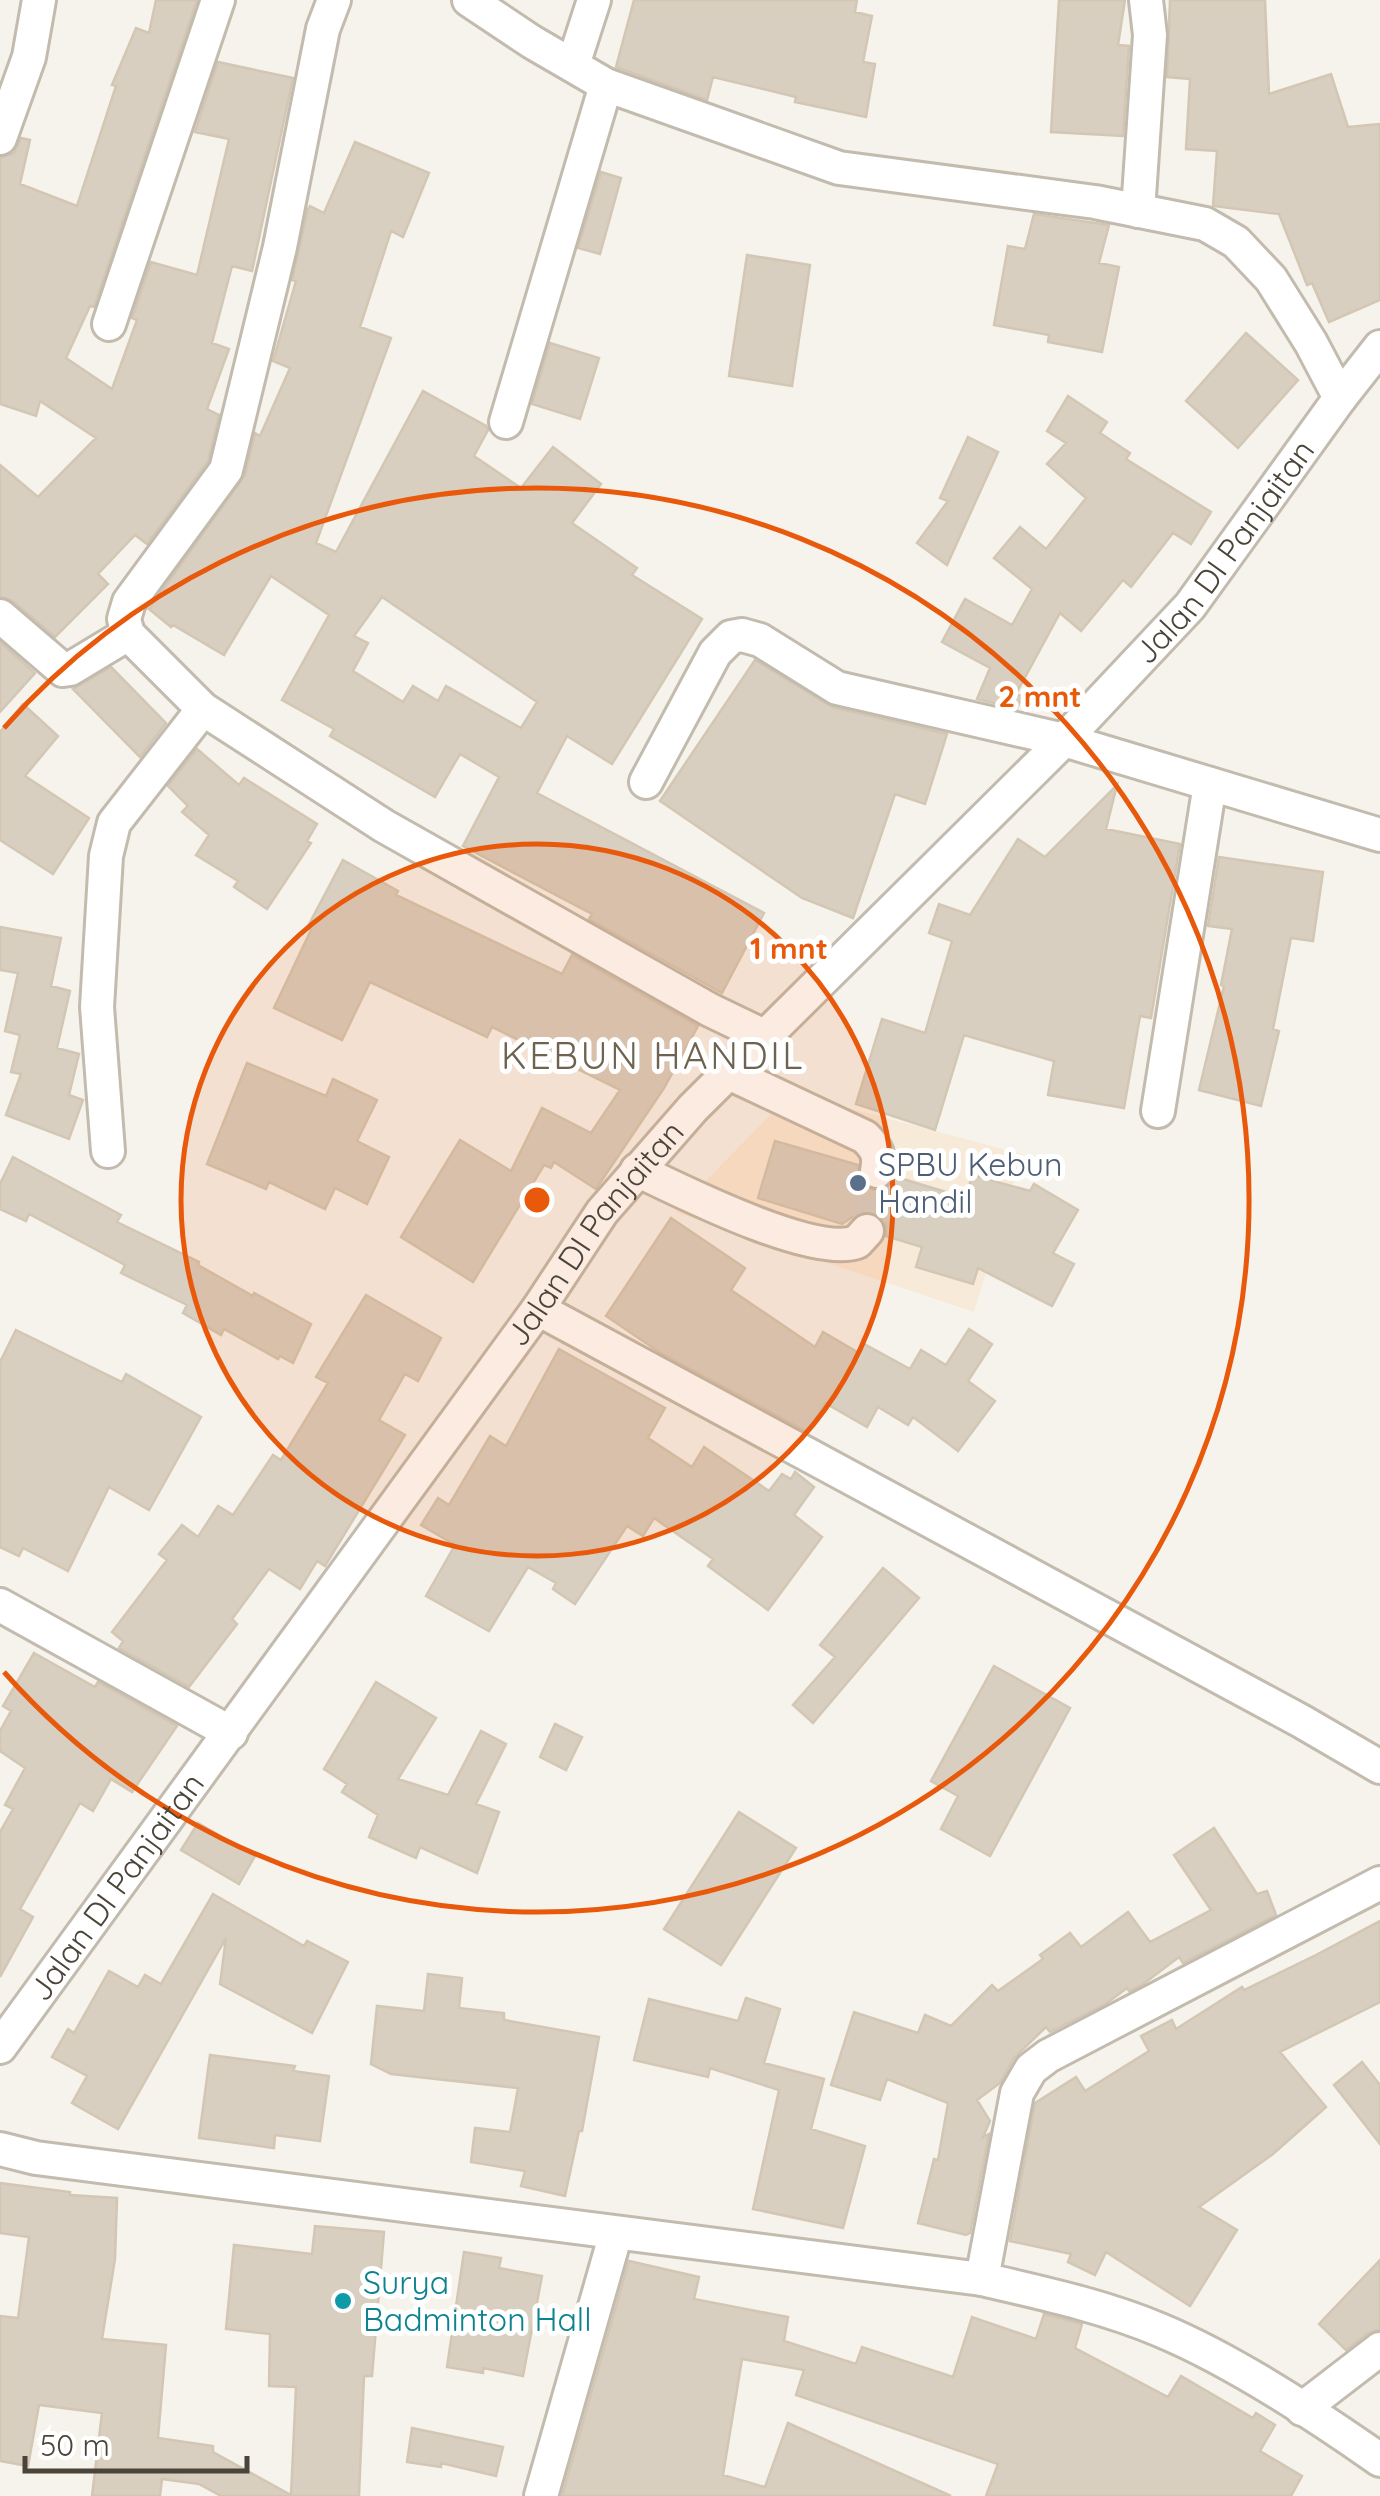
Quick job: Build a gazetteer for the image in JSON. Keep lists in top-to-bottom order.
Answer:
{
  "streets": {
    "street": ["Jalan DI Panjaitan"]
  },
  "districts": ["KEBUN HANDIL"],
  "places": ["SPBU Kebun Handil", "Surya Badminton Hall"],
  "scale_bar": "50 m",
  "rings": ["2 mnt", "1 mnt"]
}
